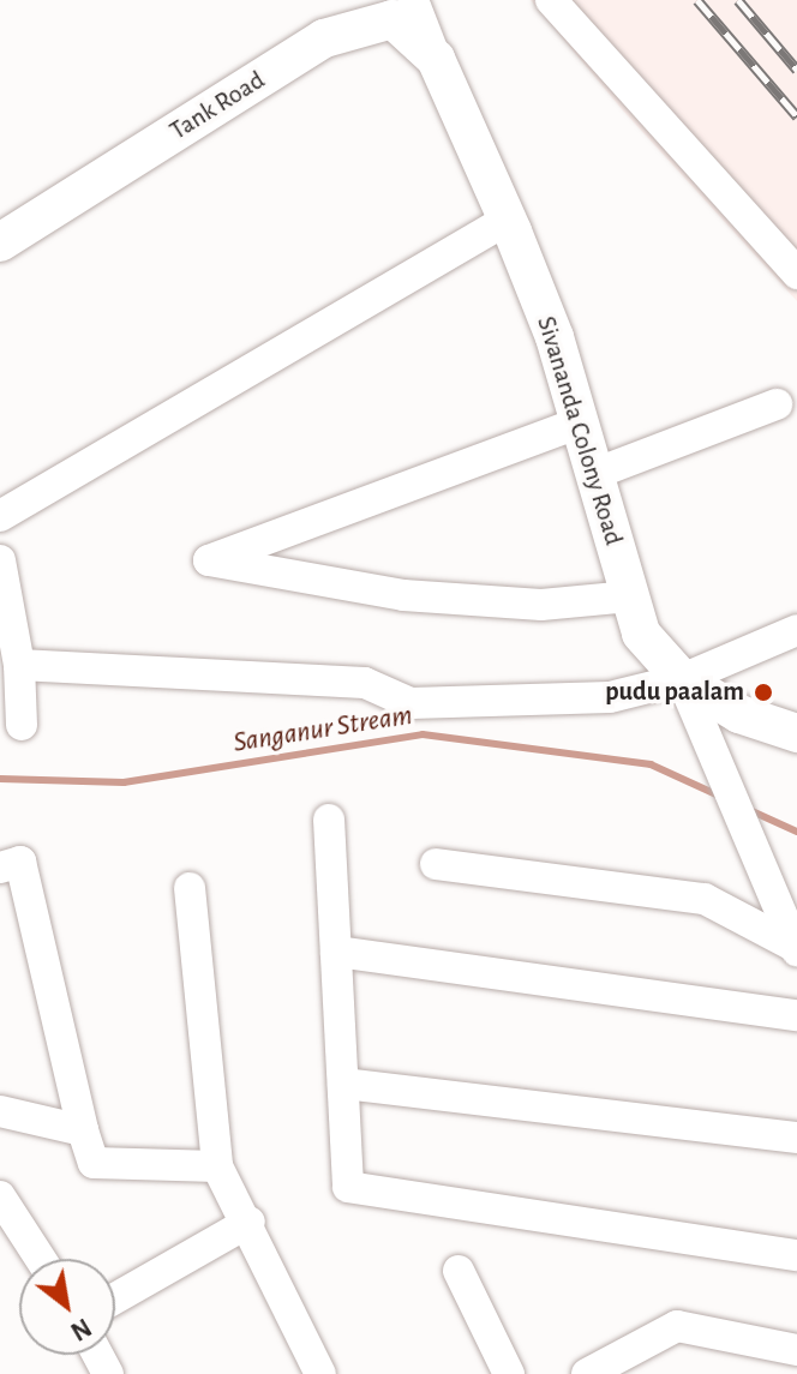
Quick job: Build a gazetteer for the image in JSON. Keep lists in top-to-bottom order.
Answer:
{
  "streets": {
    "main road": ["Tank Road", "Sivananda Colony Road"]
  },
  "crossings": [
    ["Tank Road", "Sivananda Colony Road"]
  ],
  "water": ["Sanganur Stream"],
  "places": ["pudu paalam"],
  "north": "bottom right"
}
